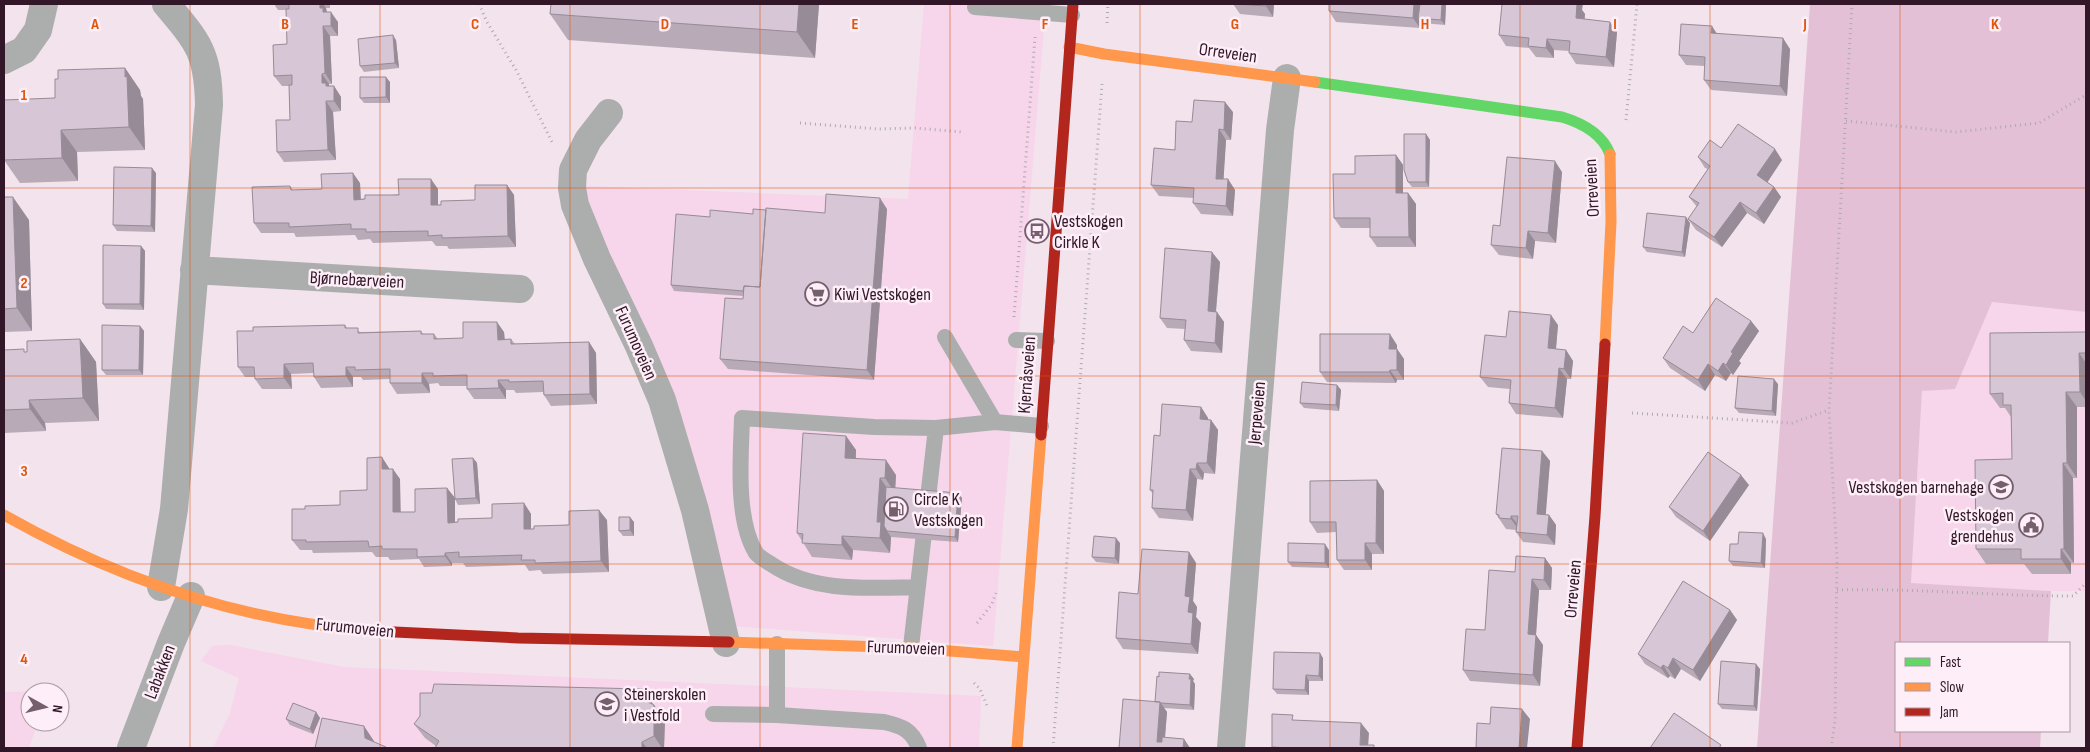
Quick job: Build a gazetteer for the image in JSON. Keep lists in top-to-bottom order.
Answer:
{
  "streets": {
    "street": [
      "Orreveien",
      "Bjørnebærveien",
      "Furumoveien",
      "Kjernåsveien",
      "Jerpeveien",
      "Labakken"
    ]
  },
  "crossings": [
    ["Orreveien", "Kjernåsveien"],
    ["Orreveien", "Jerpeveien"],
    ["Furumoveien", "Kjernåsveien"],
    ["Furumoveien", "Labakken"]
  ],
  "places": {
    "bus stop": ["Vestskogen Cirkle K"],
    "supermarket": ["Kiwi Vestskogen"],
    "school or university": ["Vestskogen barnehage", "Steinerskolen i Vestfold"],
    "fuel station": ["Circle K Vestskogen"],
    "public building": ["Vestskogen grendehus"]
  },
  "legend": ["Fast", "Slow", "Jam"],
  "north": "right",
  "grid": {
    "columns": [
      "A",
      "B",
      "C",
      "D",
      "E",
      "F",
      "G",
      "H",
      "I",
      "J",
      "K"
    ],
    "rows": [
      "1",
      "2",
      "3",
      "4"
    ]
  }
}
